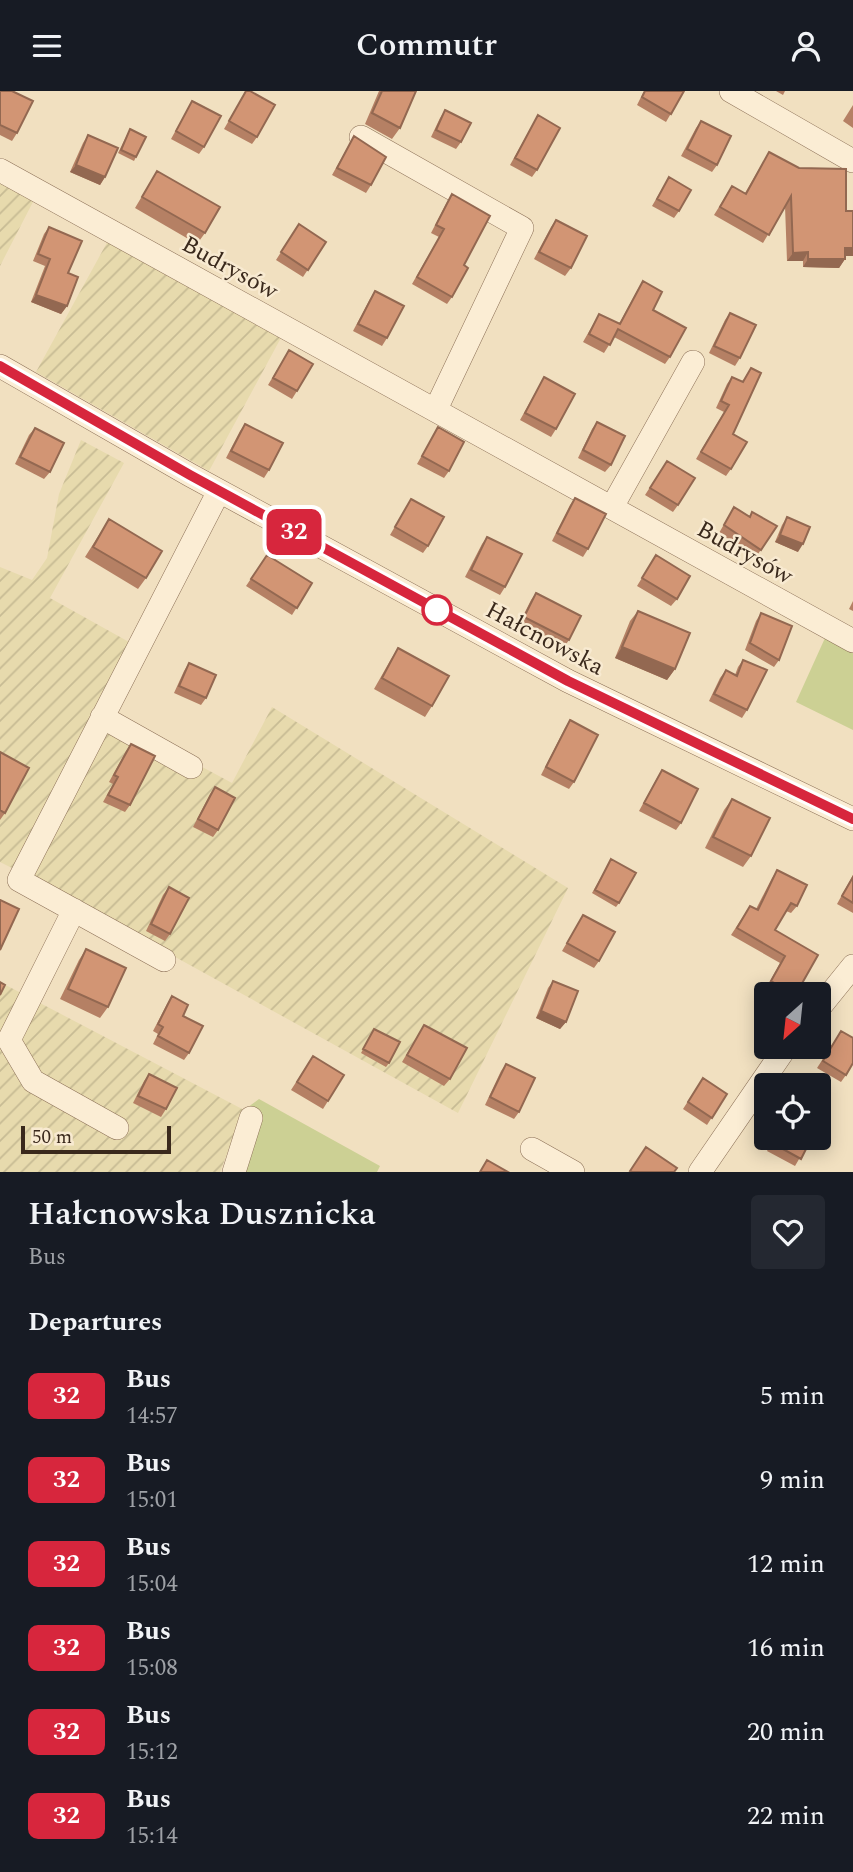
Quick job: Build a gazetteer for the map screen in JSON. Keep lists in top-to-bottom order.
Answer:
{
  "streets": {
    "street": ["Budrysów", "Hałcnowska"]
  },
  "lines": ["bus line 32"],
  "scale_bar": "50 m",
  "north": "bottom left",
  "page": {
    "header": "Commutr",
    "on_map": "32",
    "scale": "50 m",
    "heading": [
      ["Hałcnowska Dusznicka", "Bus"],
      "Departures"
    ],
    "list": [
      {
        "mark": "32",
        "name": "Bus",
        "note": "14:57",
        "value": "5 min"
      },
      {
        "mark": "32",
        "name": "Bus",
        "note": "15:01",
        "value": "9 min"
      },
      {
        "mark": "32",
        "name": "Bus",
        "note": "15:04",
        "value": "12 min"
      },
      {
        "mark": "32",
        "name": "Bus",
        "note": "15:08",
        "value": "16 min"
      },
      {
        "mark": "32",
        "name": "Bus",
        "note": "15:12",
        "value": "20 min"
      },
      {
        "mark": "32",
        "name": "Bus",
        "note": "15:14",
        "value": "22 min"
      }
    ]
  }
}
